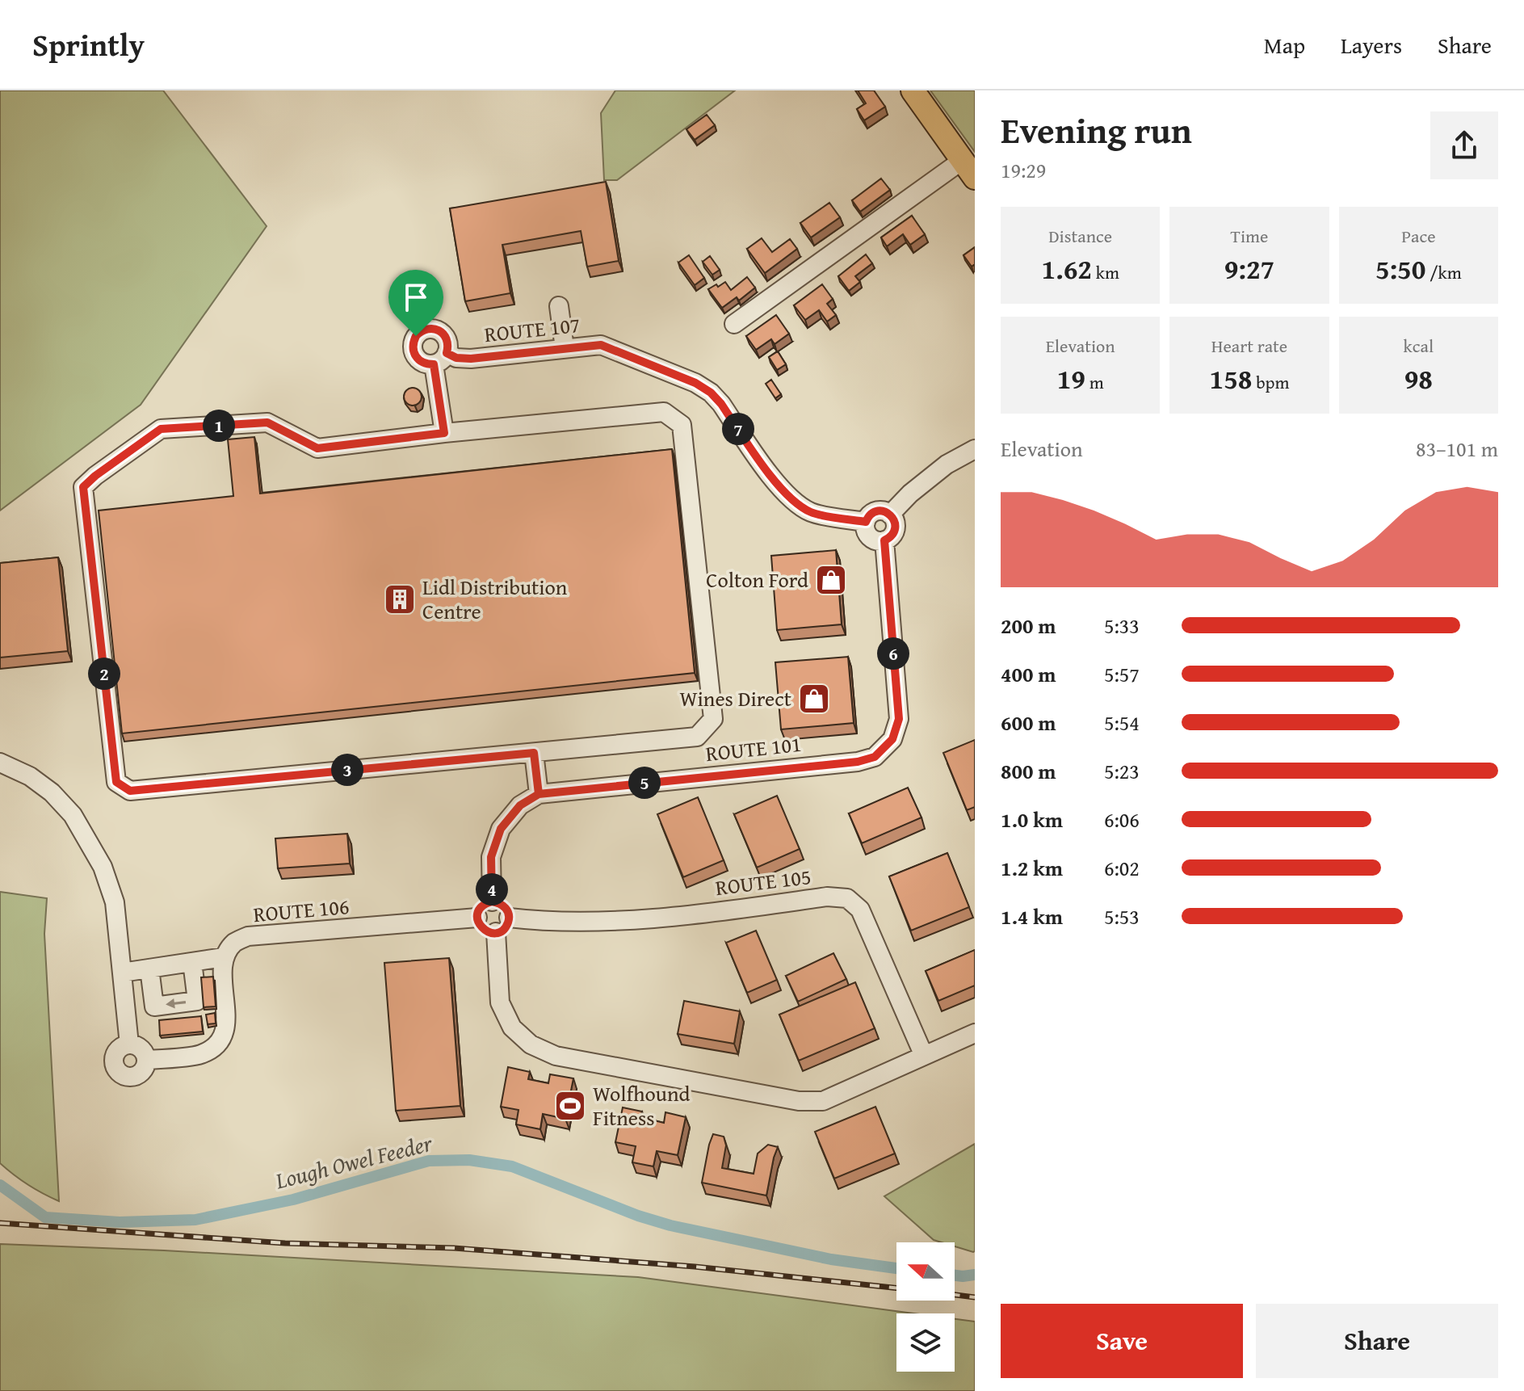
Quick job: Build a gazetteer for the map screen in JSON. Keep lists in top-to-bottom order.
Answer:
{
  "streets": {
    "street": [
      "ROUTE 107",
      "ROUTE 101",
      "ROUTE 105",
      "ROUTE 106"
    ]
  },
  "crossings": [
    ["ROUTE 107", "ROUTE 101"],
    ["ROUTE 105", "ROUTE 106"]
  ],
  "water": ["Lough Owel Feeder"],
  "places": {
    "shop": ["Colton Ford", "Wines Direct"],
    "building": ["Lidl Distribution Centre"],
    "sports": ["Wolfhound Fitness"]
  },
  "north": "left",
  "page": {
    "header": "Sprintly",
    "nav": ["Map", "Layers", "Share"],
    "heading": ["Evening run", "19:29"],
    "stats": [
      ["Distance", "1.62 km"],
      ["Time", "9:27"],
      ["Pace", "5:50 /km"],
      ["Elevation", "19 m"],
      ["Heart rate", "158 bpm"],
      ["kcal", "98"]
    ],
    "pins": [
      "1",
      "7",
      "6",
      "2",
      "3",
      "5",
      "4"
    ],
    "chart": ["Elevation", "83–101 m"],
    "list": [
      {
        "name": "200 m",
        "note": "5:33"
      },
      {
        "name": "400 m",
        "note": "5:57"
      },
      {
        "name": "600 m",
        "note": "5:54"
      },
      {
        "name": "800 m",
        "note": "5:23"
      },
      {
        "name": "1.0 km",
        "note": "6:06"
      },
      {
        "name": "1.2 km",
        "note": "6:02"
      },
      {
        "name": "1.4 km",
        "note": "5:53"
      }
    ],
    "buttons": ["Save", "Share"]
  }
}
